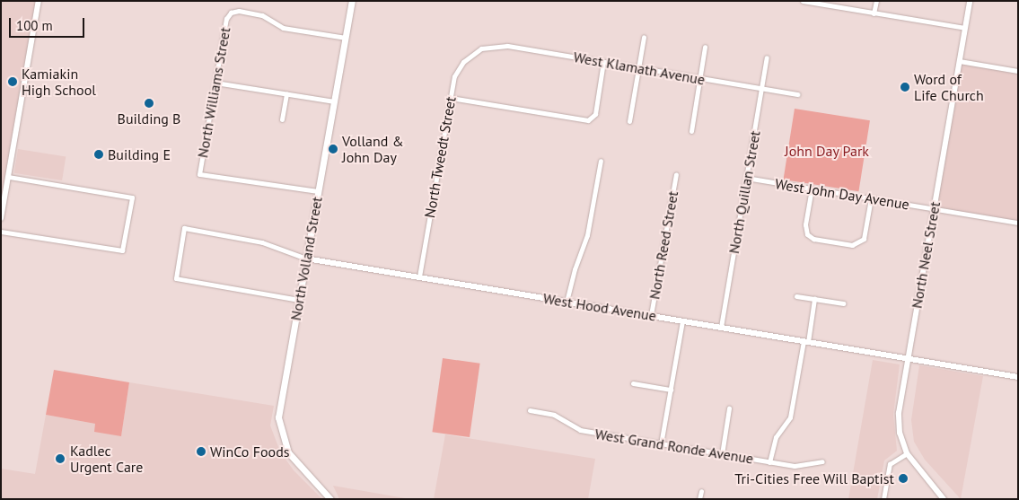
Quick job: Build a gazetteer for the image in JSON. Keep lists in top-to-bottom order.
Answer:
{
  "streets": {
    "main road": ["North Volland Street"],
    "street": [
      "West Klamath Avenue",
      "North Williams Street",
      "North Tweedt Street",
      "North Quillan Street",
      "West John Day Avenue",
      "North Reed Street",
      "North Neel Street",
      "West Hood Avenue",
      "West Grand Ronde Avenue"
    ]
  },
  "crossings": [
    ["West Klamath Avenue", "North Tweedt Street"],
    ["West Klamath Avenue", "North Quillan Street"],
    ["North Williams Street", "North Volland Street"],
    ["North Tweedt Street", "West Hood Avenue"],
    ["North Quillan Street", "West John Day Avenue"],
    ["North Quillan Street", "West Hood Avenue"],
    ["West John Day Avenue", "North Neel Street"],
    ["North Reed Street", "West Hood Avenue"],
    ["North Neel Street", "West Hood Avenue"],
    ["North Volland Street", "West Hood Avenue"]
  ],
  "parks": ["John Day Park"],
  "places": [
    "Kamiakin High School",
    "Word of Life Church",
    "Building B",
    "Volland & John Day",
    "Building E",
    "WinCo Foods",
    "Kadlec Urgent Care",
    "Tri-Cities Free Will Baptist"
  ],
  "scale_bar": "100 m"
}
